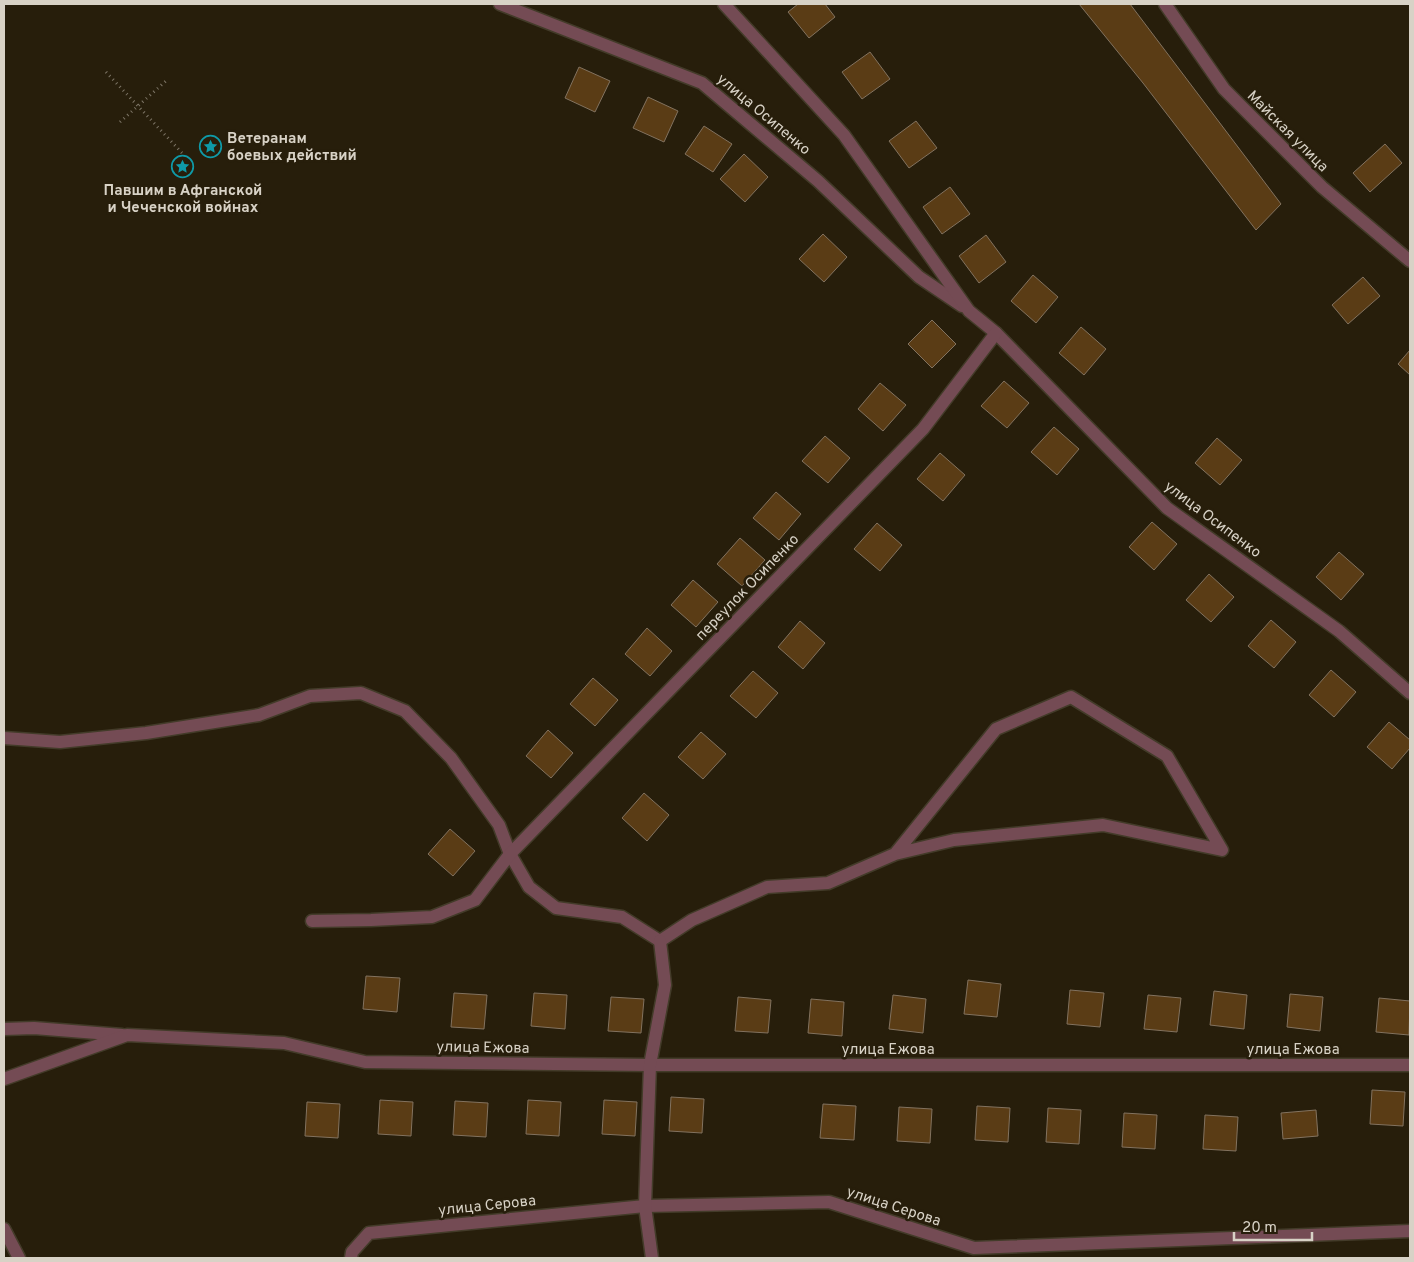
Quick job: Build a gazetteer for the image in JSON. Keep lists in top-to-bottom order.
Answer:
{
  "streets": {
    "street": [
      "улица Осипенко",
      "Майская улица",
      "переулок Осипенко",
      "улица Ежова",
      "улица Серова"
    ]
  },
  "crossings": [
    ["улица Осипенко", "переулок Осипенко"]
  ],
  "places": {
    "place": ["Ветеранам боевых действий", "Павшим в Афганской и Чеченской войнах"]
  },
  "scale_bar": "20 m"
}
